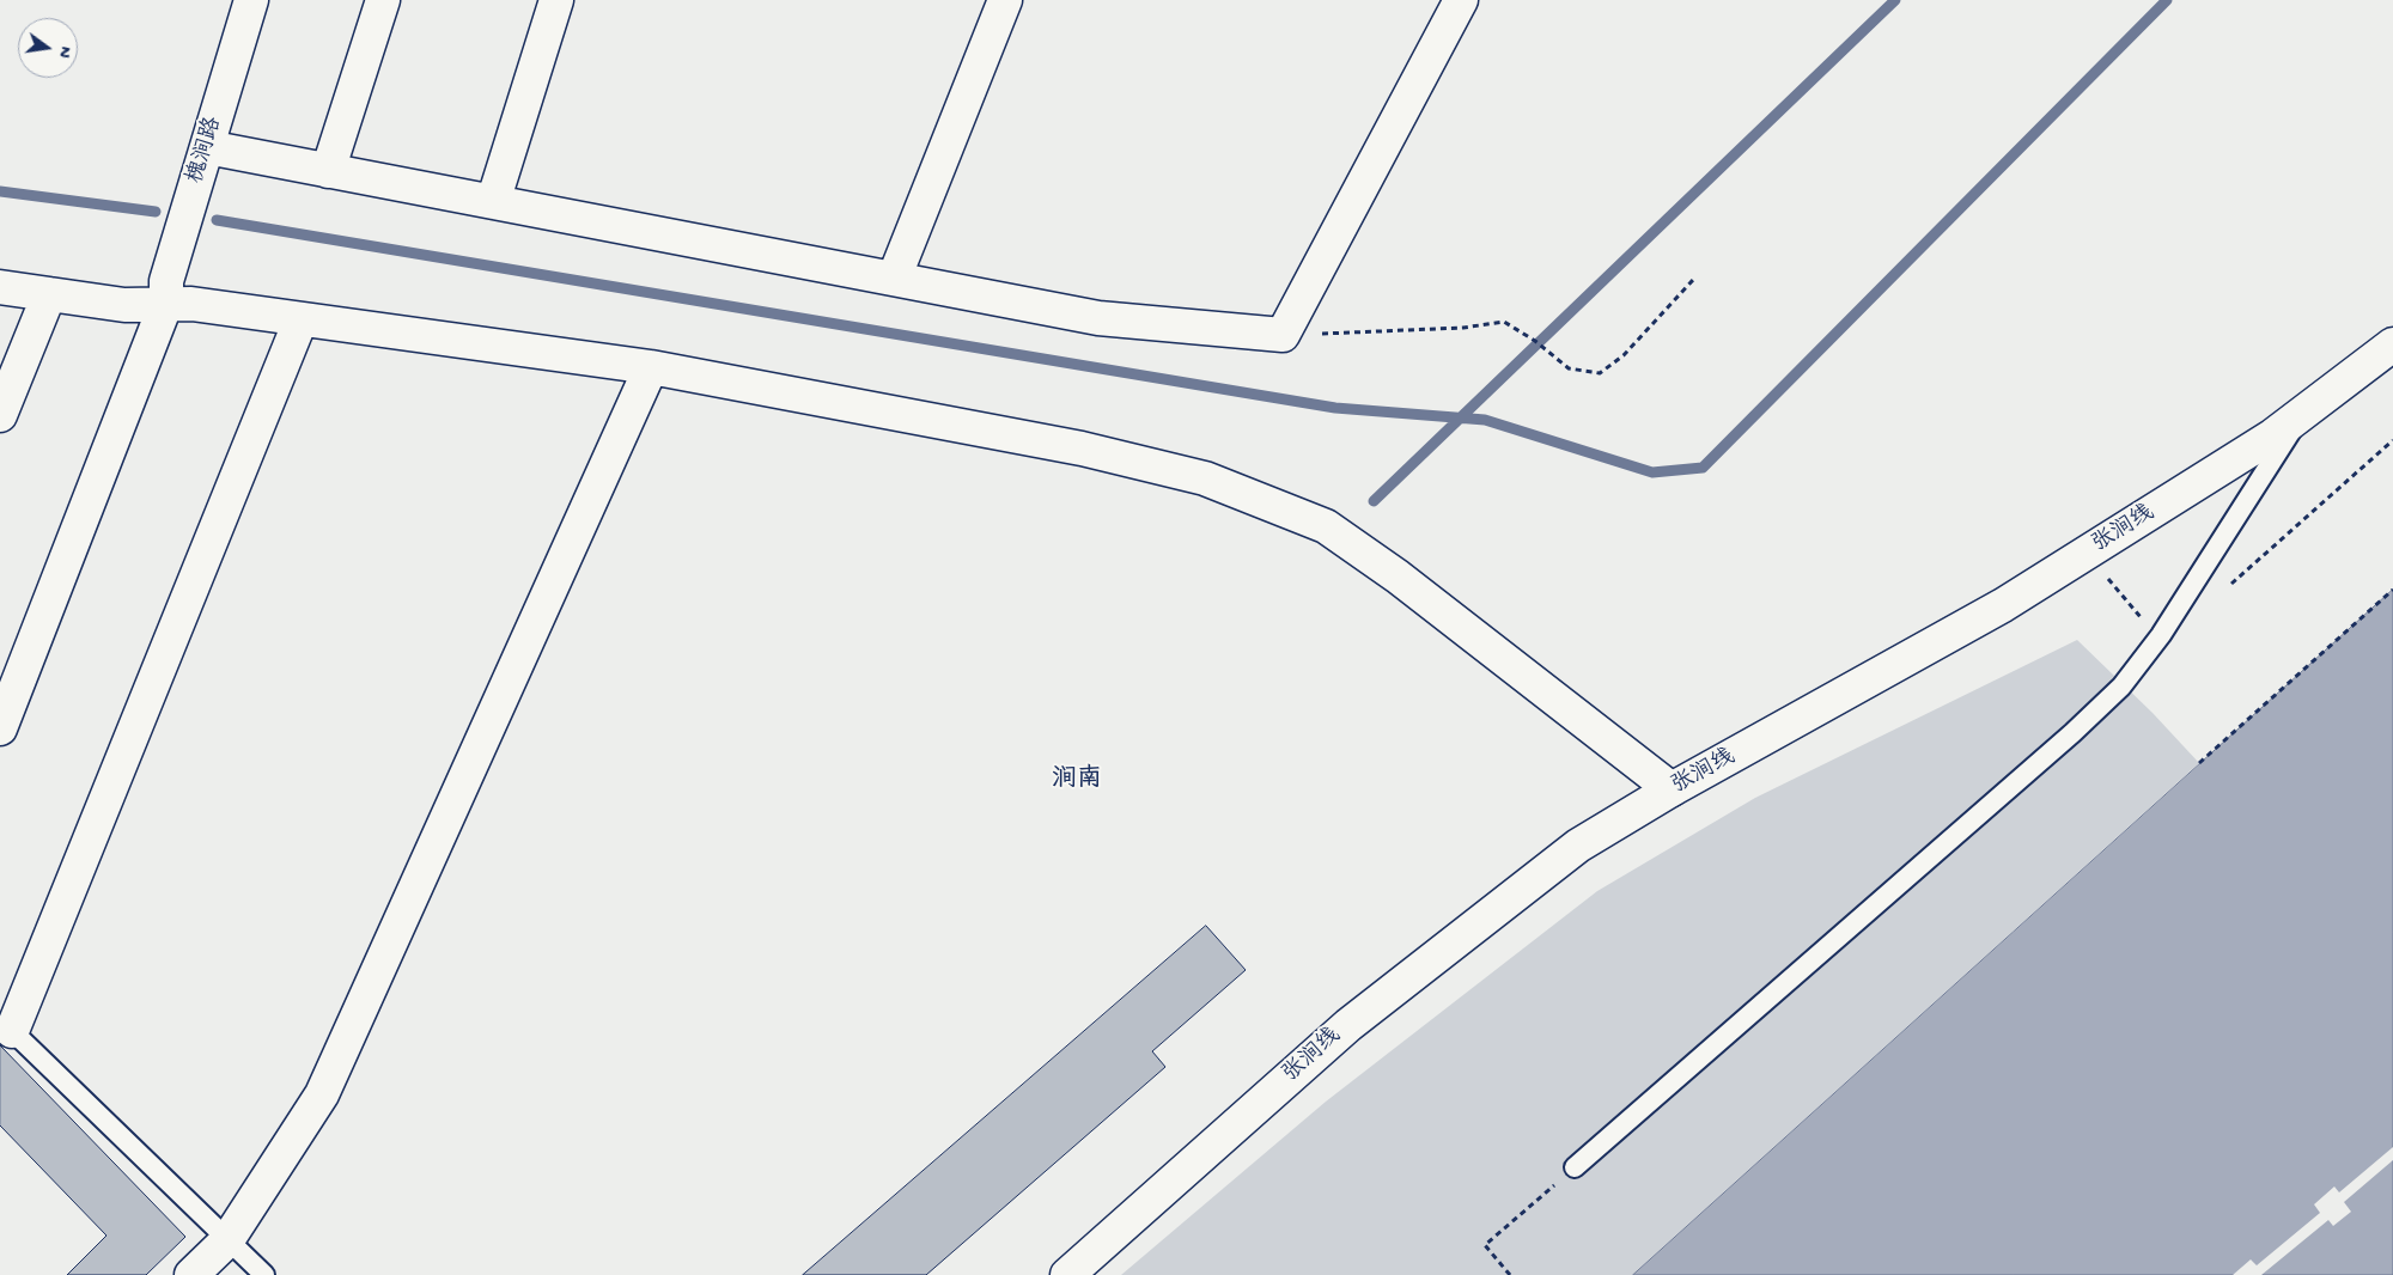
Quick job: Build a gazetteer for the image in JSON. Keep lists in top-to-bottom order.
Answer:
{
  "streets": {
    "street": ["槐涧路", "张涧线"]
  },
  "districts": ["涧南"],
  "north": "right"
}
